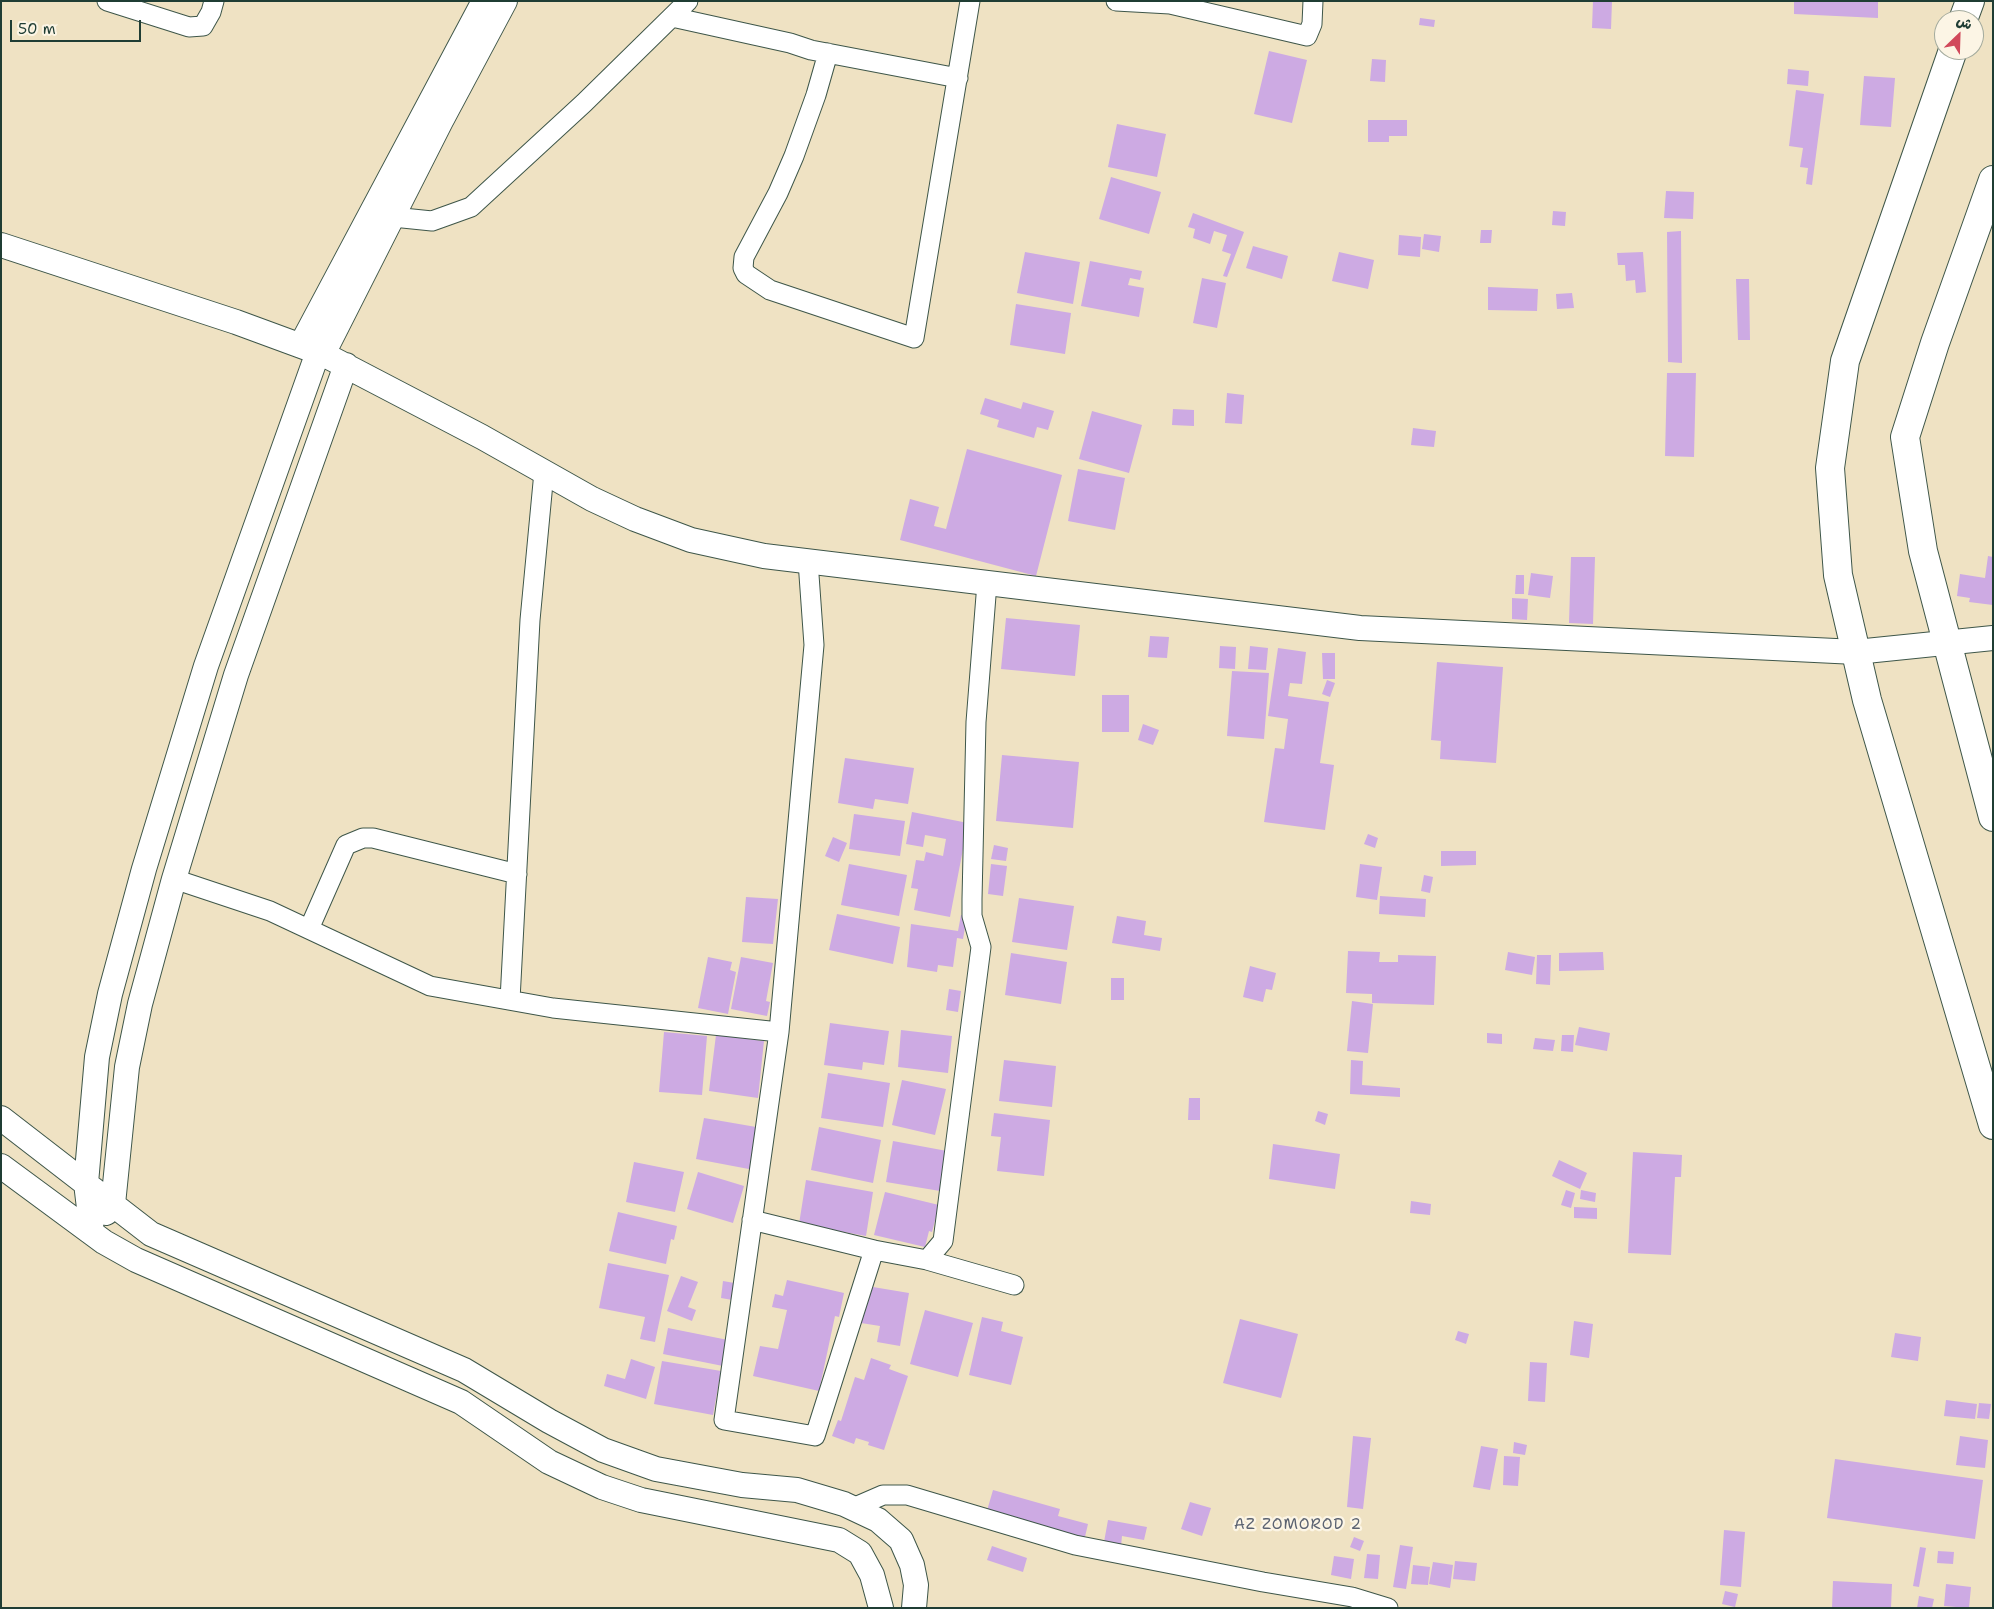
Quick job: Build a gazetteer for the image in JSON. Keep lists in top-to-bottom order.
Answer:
{
  "districts": ["AZ ZOMOROD 2"],
  "scale_bar": "50 m",
  "north": "top right"
}
